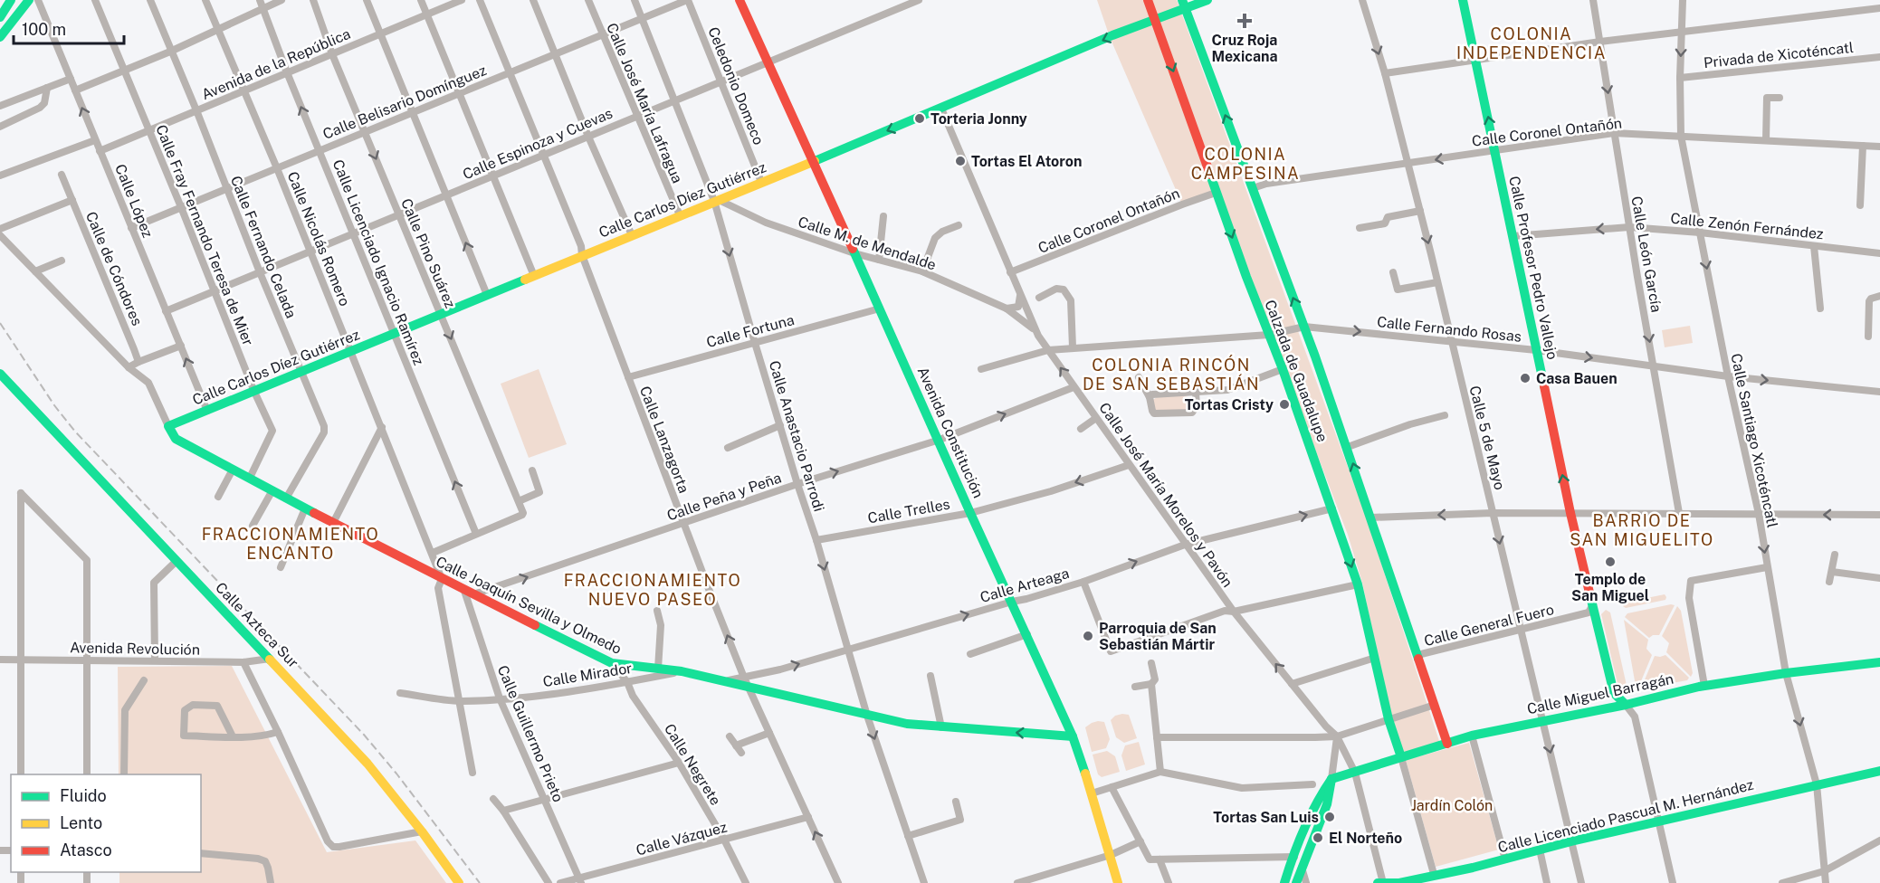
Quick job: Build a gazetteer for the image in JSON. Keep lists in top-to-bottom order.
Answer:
{
  "streets": {
    "main road": [
      "Calle Carlos Díez Gutiérrez",
      "Calle Profesor Pedro Vallejo",
      "Calzada de Guadalupe",
      "Avenida Constitución",
      "Calle Joaquín Sevilla y Olmedo",
      "Calle Azteca Sur",
      "Calle Miguel Barragán",
      "Calle Licenciado Pascual M. Hernández"
    ],
    "street": [
      "Privada de Xicoténcatl",
      "Avenida de la República",
      "Celedonio Domeco",
      "Calle Belisario Domínguez",
      "Calle José María Lafragua",
      "Calle Coronel Ontañón",
      "Calle Espinoza y Cuevas",
      "Calle López",
      "Calle Zenón Fernández",
      "Calle Fray Fernando Teresa de Mier",
      "Calle Nicolás Romero",
      "Calle M. de Mendalde",
      "Calle Fernando Celada",
      "Calle Pino Suárez",
      "Calle León García",
      "Calle Licenciado Ignacio Ramírez",
      "Calle de Cóndores",
      "Calle Fernando Rosas",
      "Calle Fortuna",
      "Calle Anastacio Parrodi",
      "Calle 5 de Mayo",
      "Calle Lanzagorta",
      "Calle Santiago Xicoténcatl",
      "Calle José María Morelos y Pavón",
      "Calle Peña y Peña",
      "Calle Trelles",
      "Calle Arteaga",
      "Calle General Fuero",
      "Avenida Revolución",
      "Calle Mirador",
      "Calle Guillermo Prieto",
      "Calle Negrete",
      "Calle Vázquez"
    ]
  },
  "crossings": [
    ["Privada de Xicoténcatl", "Calle Santiago Xicoténcatl"],
    ["Avenida de la República", "Calle López"],
    ["Avenida de la República", "Calle Fray Fernando Teresa de Mier"],
    ["Avenida de la República", "Calle Nicolás Romero"],
    ["Avenida de la República", "Calle Fernando Celada"],
    ["Avenida de la República", "Calle Pino Suárez"],
    ["Avenida de la República", "Calle Licenciado Ignacio Ramírez"],
    ["Celedonio Domeco", "Calle Belisario Domínguez"],
    ["Celedonio Domeco", "Calle Espinoza y Cuevas"],
    ["Celedonio Domeco", "Calle Carlos Díez Gutiérrez"],
    ["Calle Belisario Domínguez", "Calle José María Lafragua"],
    ["Calle Belisario Domínguez", "Calle López"],
    ["Calle Belisario Domínguez", "Calle Fray Fernando Teresa de Mier"],
    ["Calle Belisario Domínguez", "Calle Nicolás Romero"],
    ["Calle Belisario Domínguez", "Calle Fernando Celada"],
    ["Calle Belisario Domínguez", "Calle Pino Suárez"],
    ["Calle Belisario Domínguez", "Calle Licenciado Ignacio Ramírez"],
    ["Calle Belisario Domínguez", "Calle Anastacio Parrodi"],
    ["Calle Belisario Domínguez", "Calle Lanzagorta"],
    ["Calle José María Lafragua", "Calle Espinoza y Cuevas"],
    ["Calle José María Lafragua", "Calle Carlos Díez Gutiérrez"],
    ["Calle Coronel Ontañón", "Calle León García"],
    ["Calle Coronel Ontañón", "Calle Profesor Pedro Vallejo"],
    ["Calle Coronel Ontañón", "Calzada de Guadalupe"],
    ["Calle Coronel Ontañón", "Calle 5 de Mayo"],
    ["Calle Coronel Ontañón", "Calle Santiago Xicoténcatl"],
    ["Calle Coronel Ontañón", "Calle José María Morelos y Pavón"],
    ["Calle Espinoza y Cuevas", "Calle López"],
    ["Calle Espinoza y Cuevas", "Calle Fray Fernando Teresa de Mier"],
    ["Calle Espinoza y Cuevas", "Calle Nicolás Romero"],
    ["Calle Espinoza y Cuevas", "Calle Fernando Celada"],
    ["Calle Espinoza y Cuevas", "Calle Pino Suárez"],
    ["Calle Espinoza y Cuevas", "Calle Licenciado Ignacio Ramírez"],
    ["Calle Espinoza y Cuevas", "Avenida Constitución"],
    ["Calle Espinoza y Cuevas", "Calle Anastacio Parrodi"],
    ["Calle Espinoza y Cuevas", "Calle Lanzagorta"],
    ["Calle Carlos Díez Gutiérrez", "Calle López"],
    ["Calle Carlos Díez Gutiérrez", "Calle Fray Fernando Teresa de Mier"],
    ["Calle Carlos Díez Gutiérrez", "Calle Nicolás Romero"],
    ["Calle Carlos Díez Gutiérrez", "Calle M. de Mendalde"],
    ["Calle Carlos Díez Gutiérrez", "Calle Fernando Celada"],
    ["Calle Carlos Díez Gutiérrez", "Calle Pino Suárez"],
    ["Calle Carlos Díez Gutiérrez", "Calle Licenciado Ignacio Ramírez"],
    ["Calle Carlos Díez Gutiérrez", "Calzada de Guadalupe"],
    ["Calle Carlos Díez Gutiérrez", "Avenida Constitución"],
    ["Calle Carlos Díez Gutiérrez", "Calle Anastacio Parrodi"],
    ["Calle Carlos Díez Gutiérrez", "Calle Lanzagorta"],
    ["Calle Carlos Díez Gutiérrez", "Calle José María Morelos y Pavón"],
    ["Calle Carlos Díez Gutiérrez", "Calle Joaquín Sevilla y Olmedo"],
    ["Calle Zenón Fernández", "Calle León García"],
    ["Calle Zenón Fernández", "Calle Profesor Pedro Vallejo"],
    ["Calle Zenón Fernández", "Calle Santiago Xicoténcatl"],
    ["Calle Fray Fernando Teresa de Mier", "Calle Joaquín Sevilla y Olmedo"],
    ["Calle Nicolás Romero", "Calle Joaquín Sevilla y Olmedo"],
    ["Calle M. de Mendalde", "Avenida Constitución"],
    ["Calle M. de Mendalde", "Calle Anastacio Parrodi"],
    ["Calle M. de Mendalde", "Calle José María Morelos y Pavón"],
    ["Calle Fernando Celada", "Calle Joaquín Sevilla y Olmedo"],
    ["Calle Pino Suárez", "Calle Licenciado Ignacio Ramírez"],
    ["Calle León García", "Calle Fernando Rosas"],
    ["Calle Profesor Pedro Vallejo", "Calle Fernando Rosas"],
    ["Calle Profesor Pedro Vallejo", "Calle General Fuero"],
    ["Calle Profesor Pedro Vallejo", "Calle Miguel Barragán"],
    ["Calle Profesor Pedro Vallejo", "Calle Licenciado Pascual M. Hernández"],
    ["Calle Fernando Rosas", "Calzada de Guadalupe"],
    ["Calle Fernando Rosas", "Calle 5 de Mayo"],
    ["Calle Fernando Rosas", "Calle Santiago Xicoténcatl"],
    ["Calle Fernando Rosas", "Calle José María Morelos y Pavón"],
    ["Calle Fortuna", "Avenida Constitución"],
    ["Calle Fortuna", "Calle Anastacio Parrodi"],
    ["Calle Fortuna", "Calle Lanzagorta"],
    ["Calzada de Guadalupe", "Calle Arteaga"],
    ["Calzada de Guadalupe", "Calle General Fuero"],
    ["Calzada de Guadalupe", "Calle Miguel Barragán"],
    ["Avenida Constitución", "Calle Peña y Peña"],
    ["Avenida Constitución", "Calle Trelles"],
    ["Avenida Constitución", "Calle Arteaga"],
    ["Avenida Constitución", "Calle Joaquín Sevilla y Olmedo"],
    ["Calle Anastacio Parrodi", "Calle Peña y Peña"],
    ["Calle Anastacio Parrodi", "Calle Trelles"],
    ["Calle Anastacio Parrodi", "Calle Arteaga"],
    ["Calle Anastacio Parrodi", "Calle Joaquín Sevilla y Olmedo"],
    ["Calle 5 de Mayo", "Calle General Fuero"],
    ["Calle 5 de Mayo", "Calle Miguel Barragán"],
    ["Calle 5 de Mayo", "Calle Licenciado Pascual M. Hernández"],
    ["Calle Lanzagorta", "Calle Peña y Peña"],
    ["Calle Lanzagorta", "Calle Arteaga"],
    ["Calle Lanzagorta", "Calle Joaquín Sevilla y Olmedo"],
    ["Calle Lanzagorta", "Calle Vázquez"],
    ["Calle Santiago Xicoténcatl", "Calle Miguel Barragán"],
    ["Calle Santiago Xicoténcatl", "Calle Licenciado Pascual M. Hernández"],
    ["Calle José María Morelos y Pavón", "Calle Peña y Peña"],
    ["Calle José María Morelos y Pavón", "Calle Trelles"],
    ["Calle José María Morelos y Pavón", "Calle Arteaga"],
    ["Calle José María Morelos y Pavón", "Calle Miguel Barragán"],
    ["Calle José María Morelos y Pavón", "Calle Licenciado Pascual M. Hernández"],
    ["Calle Peña y Peña", "Calle Joaquín Sevilla y Olmedo"],
    ["Calle Peña y Peña", "Calle Guillermo Prieto"],
    ["Calle Arteaga", "Calle Joaquín Sevilla y Olmedo"],
    ["Calle Joaquín Sevilla y Olmedo", "Calle Mirador"],
    ["Calle Joaquín Sevilla y Olmedo", "Calle Guillermo Prieto"],
    ["Calle Joaquín Sevilla y Olmedo", "Calle Negrete"],
    ["Calle Azteca Sur", "Avenida Revolución"],
    ["Calle Mirador", "Calle Guillermo Prieto"],
    ["Calle Mirador", "Calle Negrete"],
    ["Calle Guillermo Prieto", "Calle Vázquez"],
    ["Calle Negrete", "Calle Vázquez"]
  ],
  "one_way": [
    "Calle León García",
    "Calle Licenciado Ignacio Ramírez",
    "Calle Fernando Rosas",
    "Calle Anastacio Parrodi",
    "Calle 5 de Mayo",
    "Calle Santiago Xicoténcatl",
    "Calle Peña y Peña",
    "Calle Trelles",
    "Calle Arteaga"
  ],
  "districts": [
    "COLONIA INDEPENDENCIA",
    "COLONIA CAMPESINA",
    "COLONIA RINCÓN DE SAN SEBASTIÁN",
    "BARRIO DE SAN MIGUELITO",
    "FRACCIONAMIENTO ENCANTO",
    "FRACCIONAMIENTO NUEVO PASEO"
  ],
  "parks": ["Jardín Colón"],
  "places": {
    "health": ["Cruz Roja Mexicana"],
    "other": [
      "Torteria Jonny",
      "Tortas El Atoron",
      "Casa Bauen",
      "Tortas Cristy",
      "Templo de San Miguel",
      "Parroquia de San Sebastián Mártir",
      "Tortas San Luis",
      "El Norteño"
    ]
  },
  "legend": ["Fluido", "Lento", "Atasco"],
  "scale_bar": "100 m"
}
